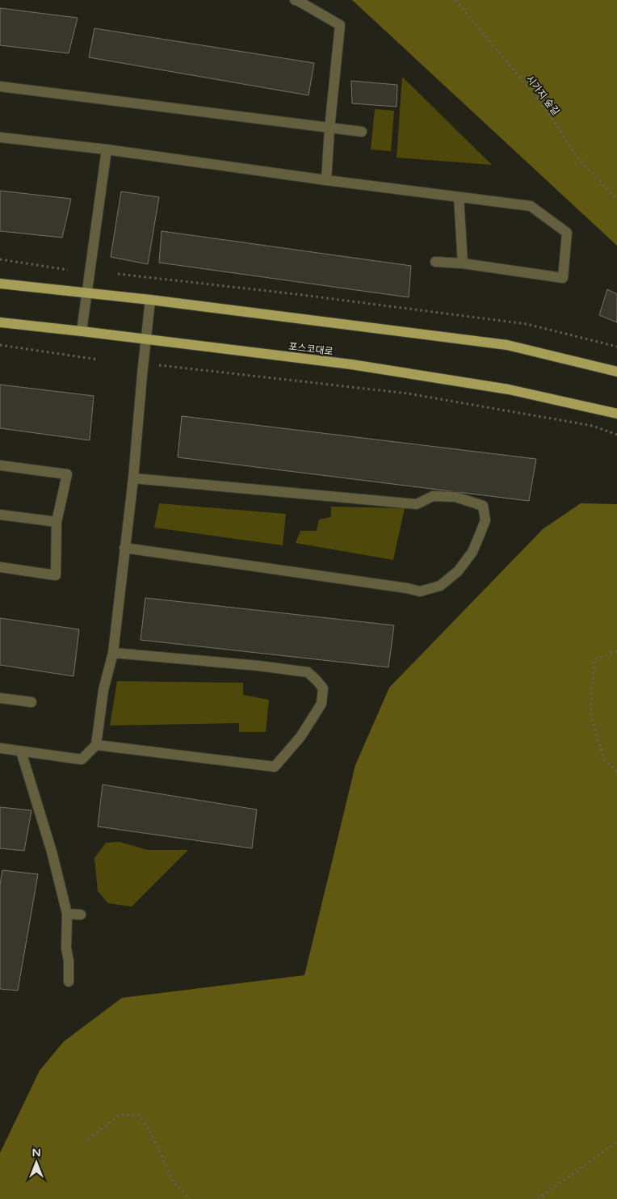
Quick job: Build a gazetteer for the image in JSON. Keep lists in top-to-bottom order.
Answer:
{
  "streets": {
    "main road": ["포스코대로"],
    "path": ["시가지 숲길"]
  },
  "north": "top"
}
